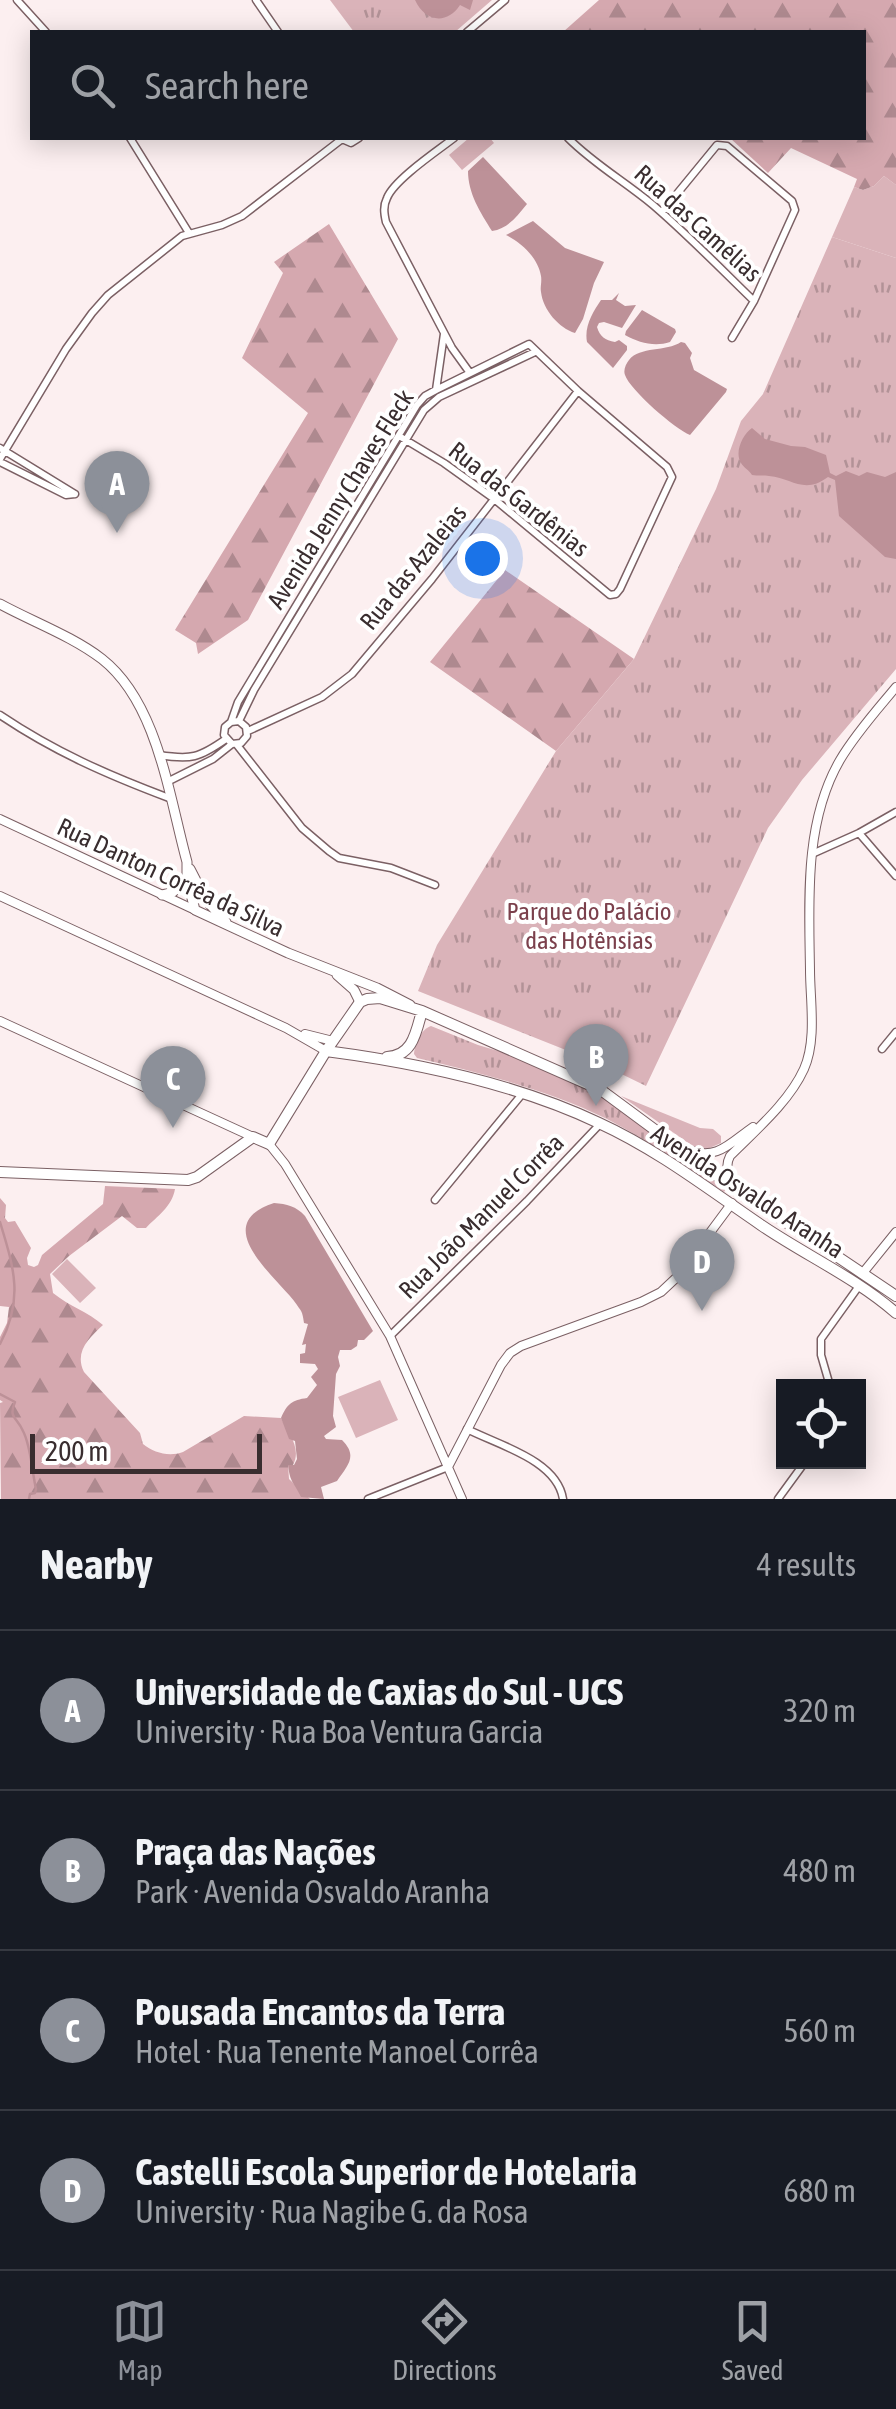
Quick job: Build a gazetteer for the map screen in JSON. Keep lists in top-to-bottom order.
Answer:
{
  "streets": {
    "main road": ["Rua Danton Corrêa da Silva", "Avenida Osvaldo Aranha"],
    "street": [
      "Rua das Camélias",
      "Avenida Jenny Chaves Fleck",
      "Rua das Gardênias",
      "Rua das Azaleias",
      "Rua João Manuel Corrêa"
    ]
  },
  "crossings": [
    ["Avenida Jenny Chaves Fleck", "Rua das Gardênias"],
    ["Rua das Gardênias", "Rua das Azaleias"],
    ["Rua Danton Corrêa da Silva", "Avenida Osvaldo Aranha"],
    ["Avenida Osvaldo Aranha", "Rua João Manuel Corrêa"]
  ],
  "parks": ["Parque do Palácio das Hotênsias"],
  "scale_bar": "200 m",
  "page": {
    "search": "Search here",
    "pins": [
      "A",
      "B",
      "C",
      "D"
    ],
    "scale": "200 m",
    "heading": ["Nearby", "4 results"],
    "list": [
      {
        "mark": "A",
        "name": "Universidade de Caxias do Sul - UCS",
        "note": "University · Rua Boa Ventura Garcia",
        "value": "320 m"
      },
      {
        "mark": "B",
        "name": "Praça das Nações",
        "note": "Park · Avenida Osvaldo Aranha",
        "value": "480 m"
      },
      {
        "mark": "C",
        "name": "Pousada Encantos da Terra",
        "note": "Hotel · Rua Tenente Manoel Corrêa",
        "value": "560 m"
      },
      {
        "mark": "D",
        "name": "Castelli Escola Superior de Hotelaria",
        "note": "University · Rua Nagibe G. da Rosa",
        "value": "680 m"
      }
    ],
    "nav": ["Map", "Directions", "Saved"]
  }
}
